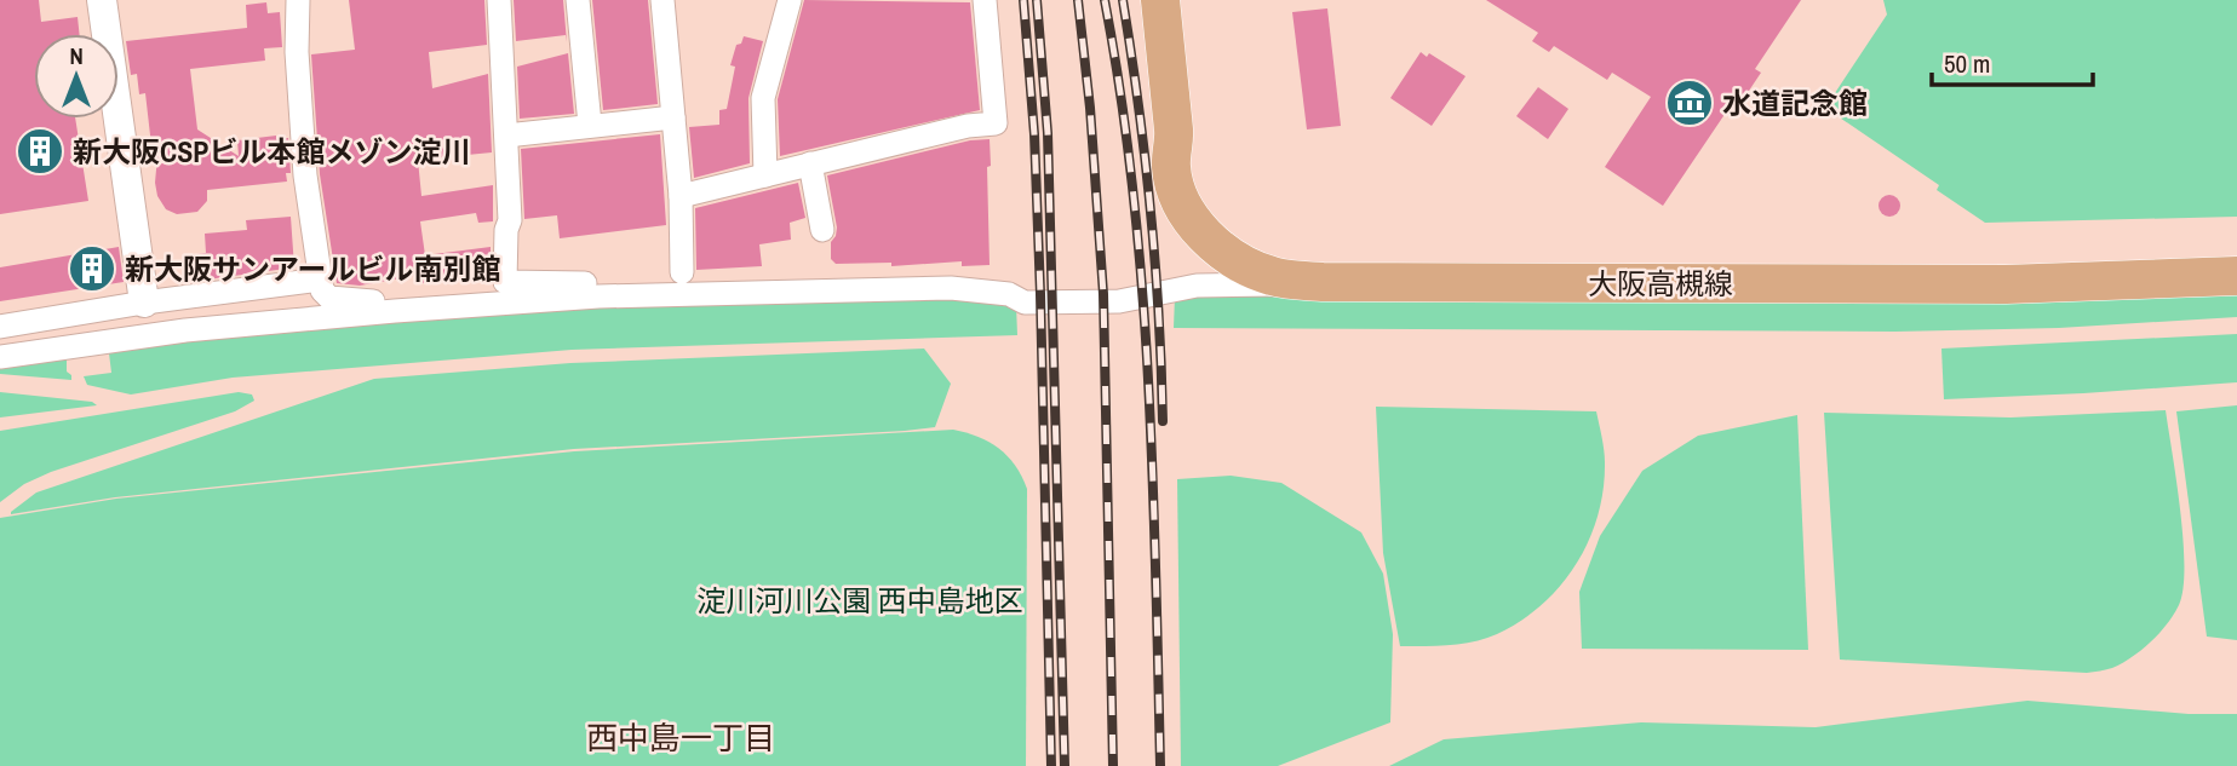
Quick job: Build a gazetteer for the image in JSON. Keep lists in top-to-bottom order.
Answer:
{
  "streets": {
    "main road": ["大阪高槻線"]
  },
  "districts": ["西中島一丁目"],
  "parks": ["淀川河川公園 西中島地区"],
  "places": {
    "museum": ["水道記念館"],
    "building": ["新大阪CSPビル本館メゾン淀川", "新大阪サンアールビル南別館"]
  },
  "scale_bar": "50 m",
  "north": "top"
}
